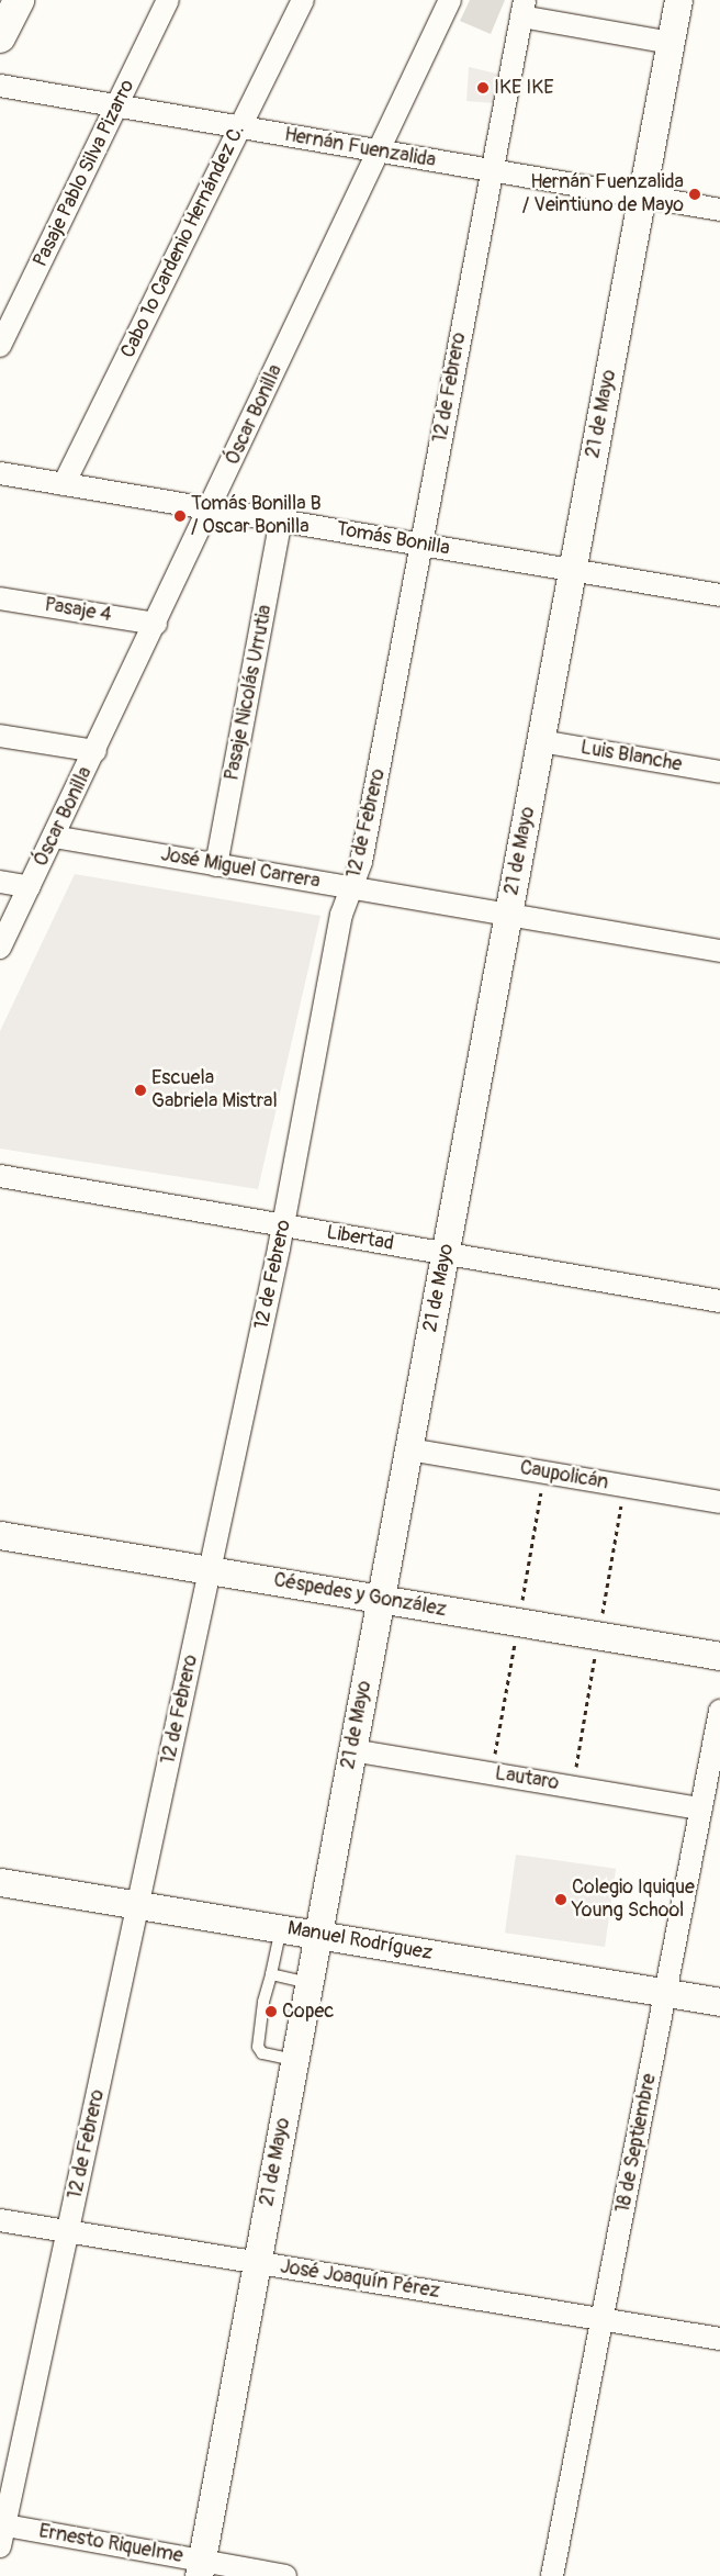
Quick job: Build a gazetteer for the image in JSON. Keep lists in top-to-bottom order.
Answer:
{
  "streets": {
    "street": [
      "Hernán Fuenzalida",
      "Pasaje Pablo Silva Pizarro",
      "Cabo 1º Cardenio Hernández C.",
      "12 de Febrero",
      "21 de Mayo",
      "Óscar Bonilla",
      "Tomás Bonilla",
      "Pasaje 4",
      "Pasaje Nicolás Urrutia",
      "Luis Blanche",
      "José Miguel Carrera",
      "Libertad",
      "Caupolicán",
      "Céspedes y González",
      "Lautaro",
      "Manuel Rodríguez",
      "18 de Septiembre",
      "José Joaquín Pérez",
      "Ernesto Riquelme"
    ]
  },
  "crossings": [
    ["Hernán Fuenzalida", "Pasaje Pablo Silva Pizarro"],
    ["Hernán Fuenzalida", "Cabo 1º Cardenio Hernández C."],
    ["Hernán Fuenzalida", "12 de Febrero"],
    ["Hernán Fuenzalida", "21 de Mayo"],
    ["Hernán Fuenzalida", "Óscar Bonilla"],
    ["Cabo 1º Cardenio Hernández C.", "Tomás Bonilla"],
    ["12 de Febrero", "Tomás Bonilla"],
    ["12 de Febrero", "José Miguel Carrera"],
    ["12 de Febrero", "Libertad"],
    ["12 de Febrero", "Céspedes y González"],
    ["12 de Febrero", "Manuel Rodríguez"],
    ["12 de Febrero", "José Joaquín Pérez"],
    ["12 de Febrero", "Ernesto Riquelme"],
    ["21 de Mayo", "Tomás Bonilla"],
    ["21 de Mayo", "Luis Blanche"],
    ["21 de Mayo", "José Miguel Carrera"],
    ["21 de Mayo", "Libertad"],
    ["21 de Mayo", "Caupolicán"],
    ["21 de Mayo", "Céspedes y González"],
    ["21 de Mayo", "Lautaro"],
    ["21 de Mayo", "Manuel Rodríguez"],
    ["21 de Mayo", "José Joaquín Pérez"],
    ["21 de Mayo", "Ernesto Riquelme"],
    ["Óscar Bonilla", "Tomás Bonilla"],
    ["Óscar Bonilla", "Pasaje 4"],
    ["Óscar Bonilla", "José Miguel Carrera"],
    ["Tomás Bonilla", "Pasaje Nicolás Urrutia"],
    ["Pasaje Nicolás Urrutia", "José Miguel Carrera"],
    ["Lautaro", "18 de Septiembre"],
    ["Manuel Rodríguez", "18 de Septiembre"],
    ["18 de Septiembre", "José Joaquín Pérez"]
  ],
  "places": [
    "IKE IKE",
    "Hernán Fuenzalida / Veintiuno de Mayo",
    "Tomás Bonilla B / Oscar Bonilla",
    "Escuela Gabriela Mistral",
    "Colegio Iquique Young School",
    "Copec"
  ]
}
